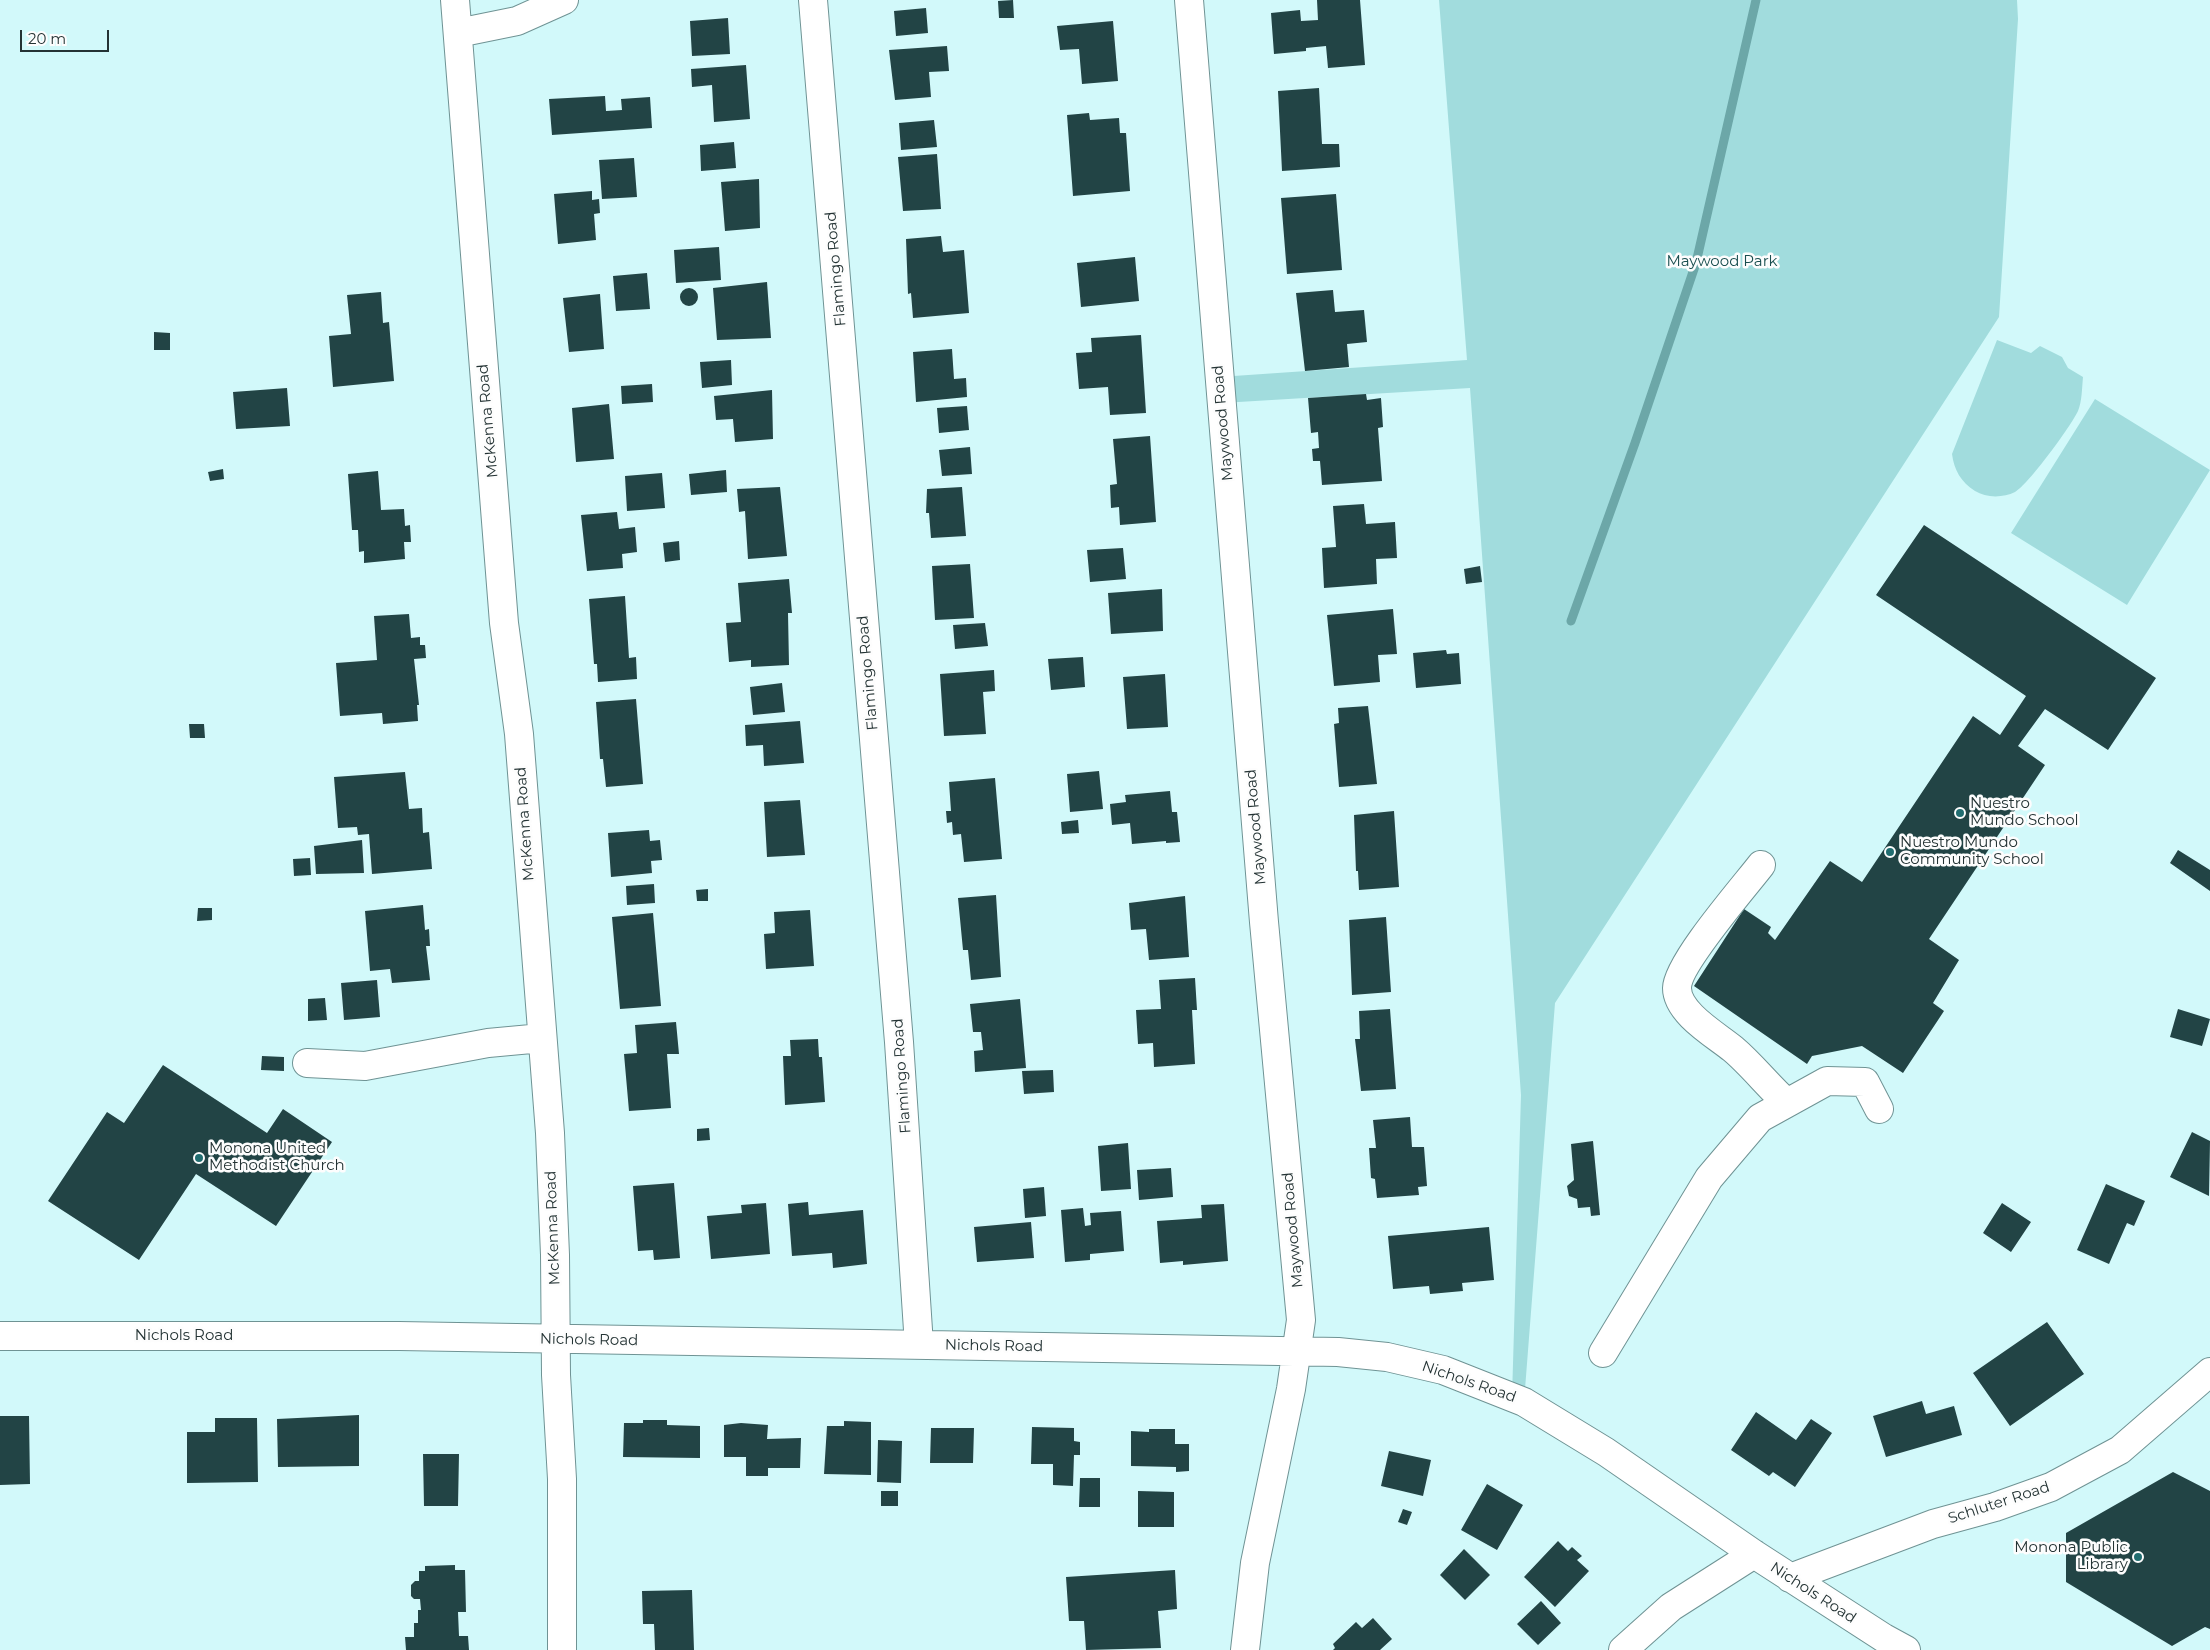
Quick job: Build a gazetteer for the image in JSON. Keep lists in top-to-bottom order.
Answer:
{
  "streets": {
    "street": [
      "Flamingo Road",
      "McKenna Road",
      "Maywood Road",
      "Nichols Road",
      "Schluter Road"
    ]
  },
  "crossings": [
    ["Flamingo Road", "Nichols Road"],
    ["McKenna Road", "Nichols Road"],
    ["Maywood Road", "Nichols Road"],
    ["Nichols Road", "Schluter Road"]
  ],
  "parks": ["Maywood Park"],
  "places": [
    "Nuestro Mundo School",
    "Nuestro Mundo Community School",
    "Monona United Methodist Church",
    "Monona Public Library"
  ],
  "scale_bar": "20 m"
}
